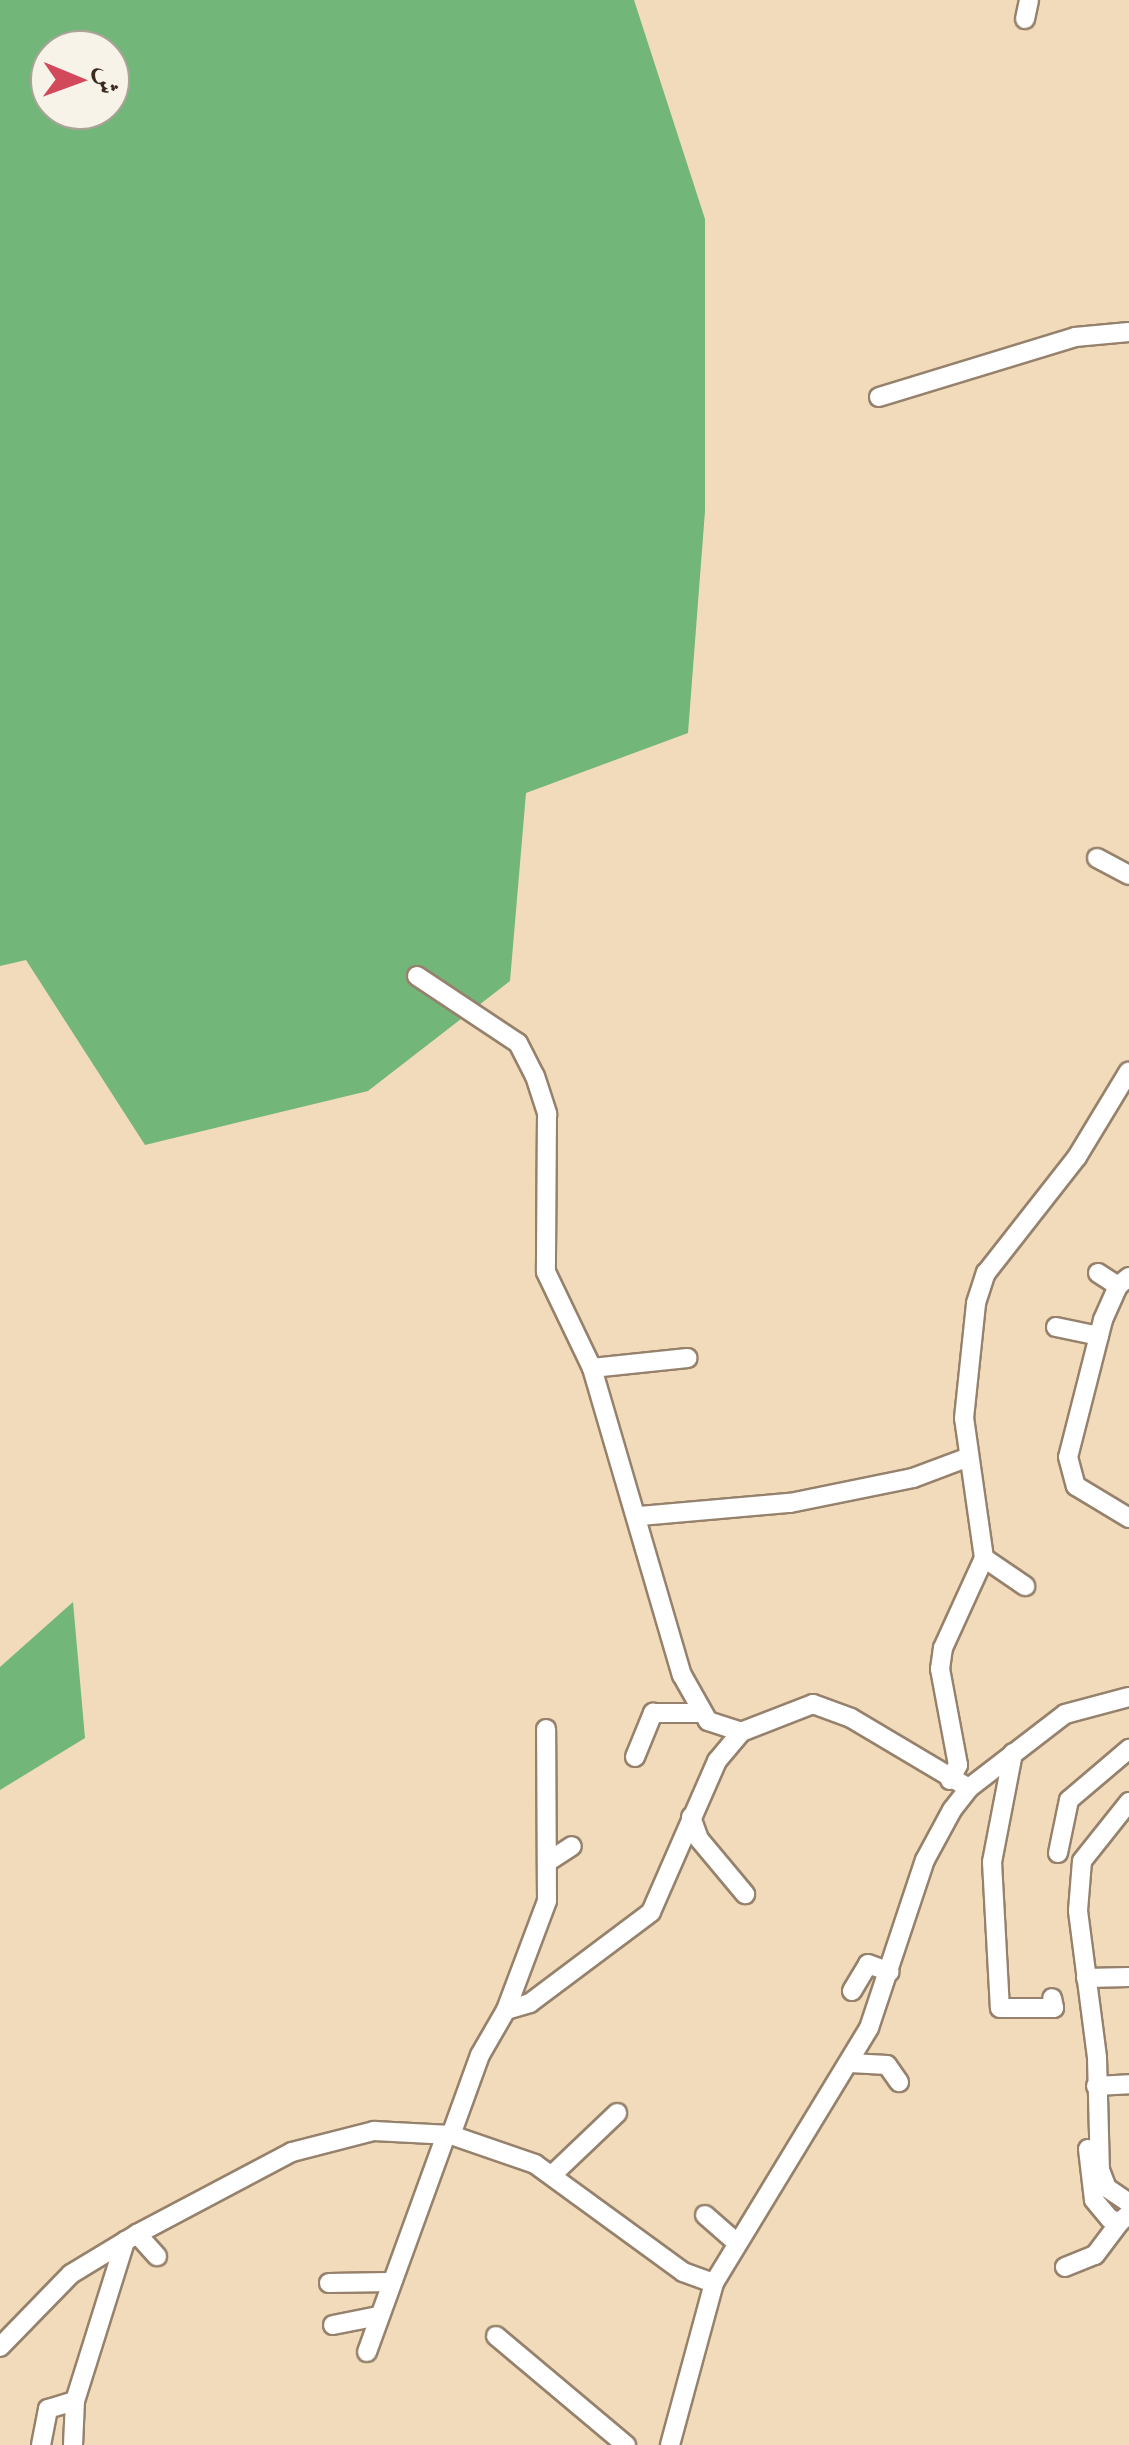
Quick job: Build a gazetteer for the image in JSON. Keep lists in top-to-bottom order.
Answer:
{
  "north": "right"
}
